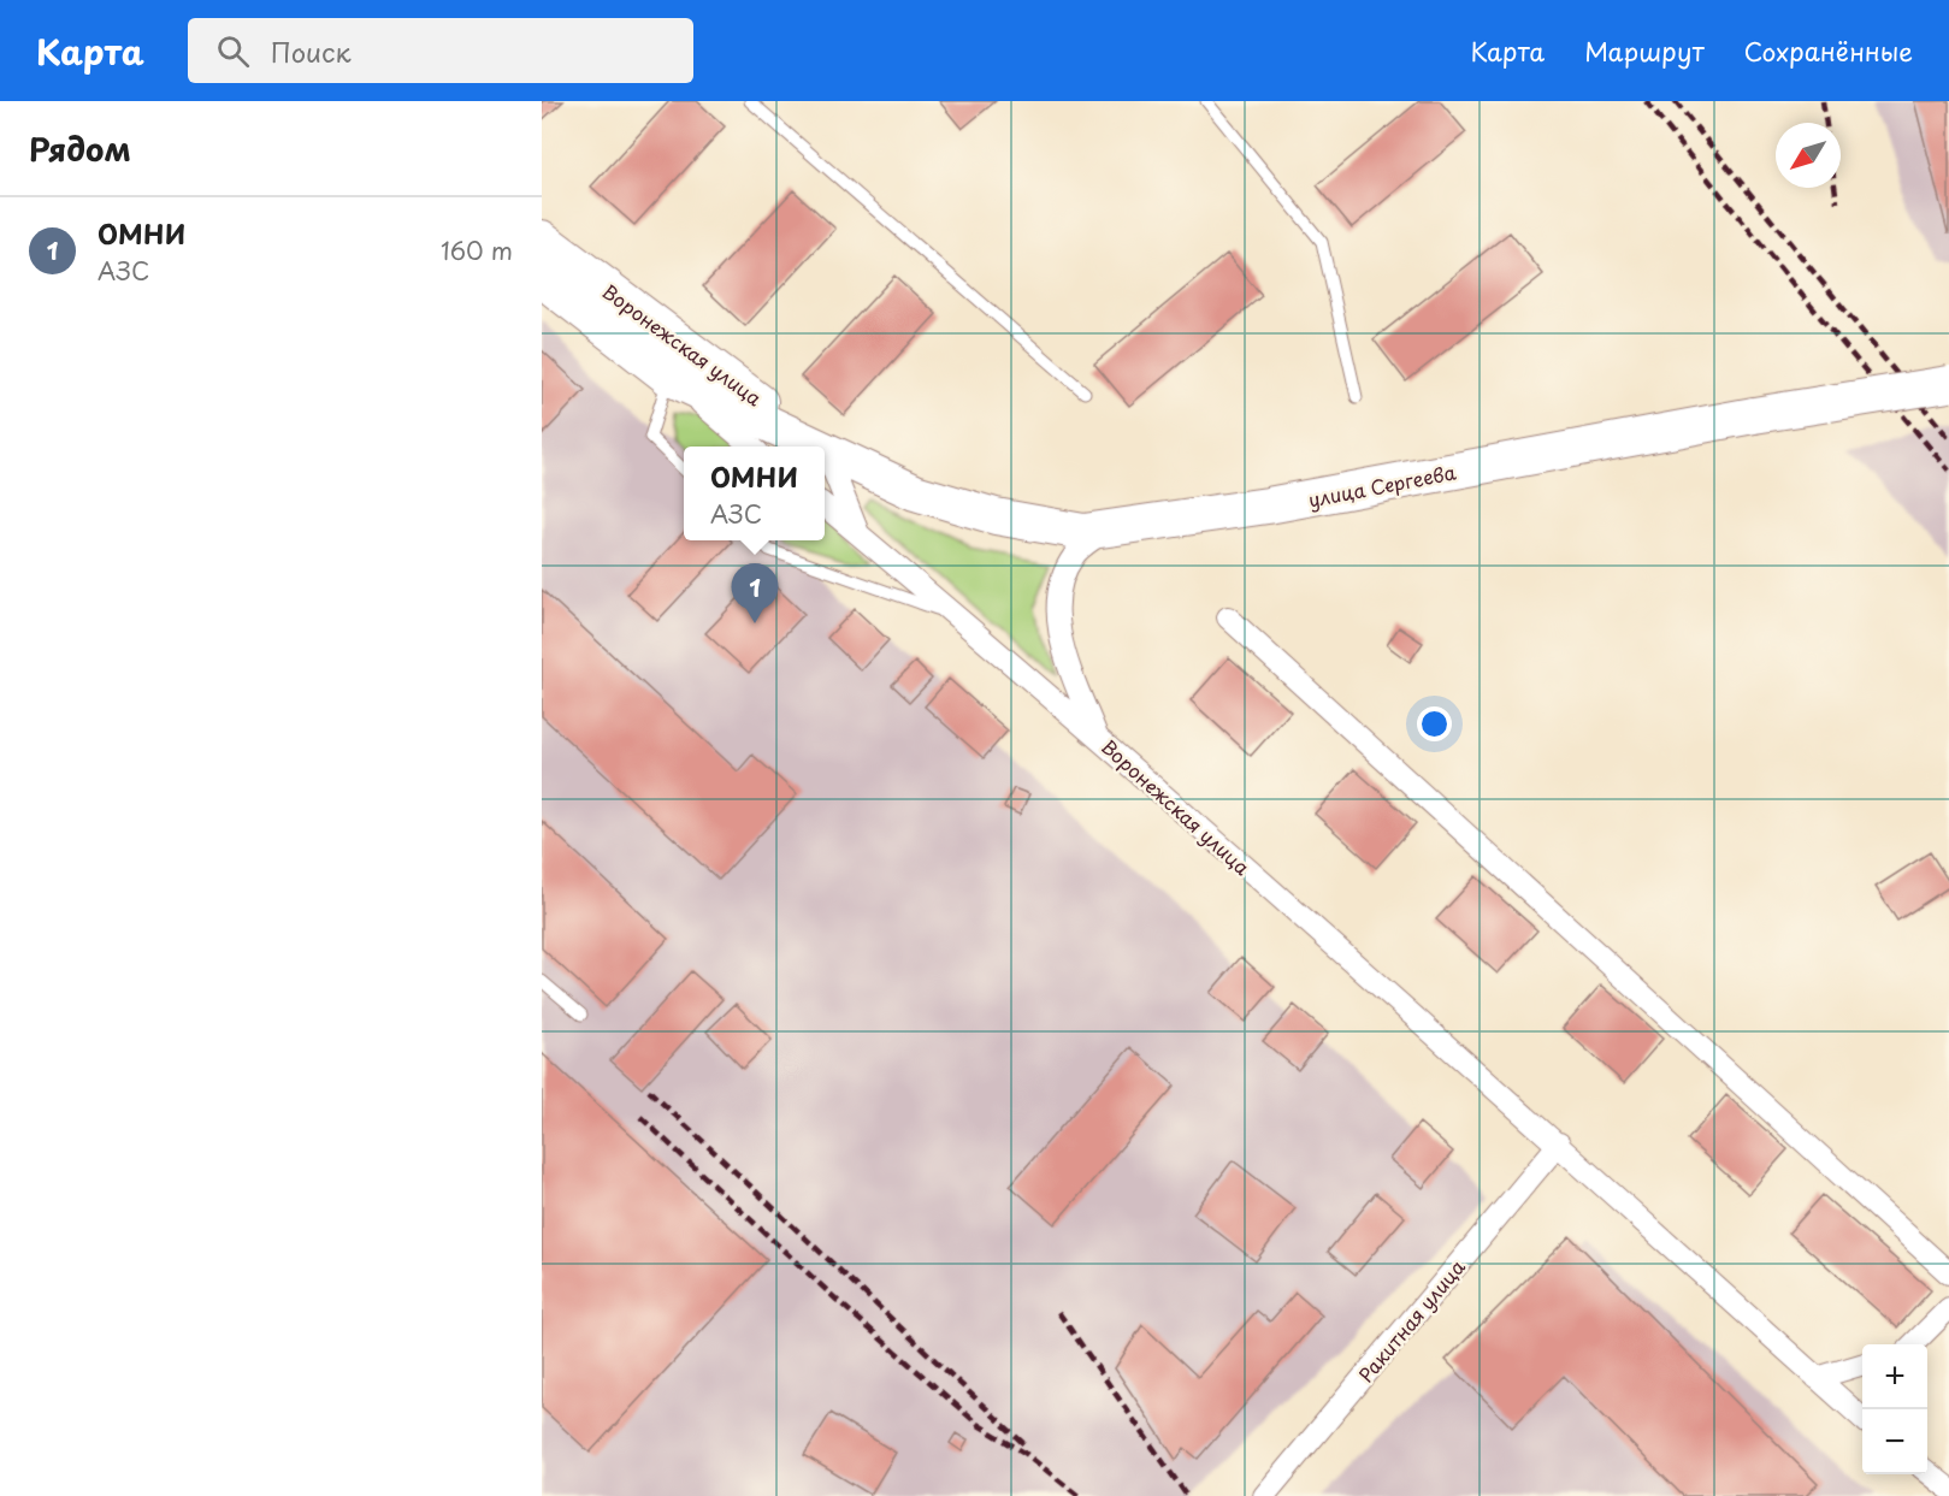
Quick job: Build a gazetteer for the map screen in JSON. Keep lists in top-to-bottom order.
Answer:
{
  "streets": {
    "main road": ["Воронежская улица", "улица Сергеева"],
    "street": ["Ракитная улица"]
  },
  "crossings": [
    ["Воронежская улица", "улица Сергеева"],
    ["Воронежская улица", "Ракитная улица"]
  ],
  "north": "bottom left",
  "page": {
    "header": "Карта",
    "search": "Поиск",
    "nav": ["Карта", "Маршрут", "Сохранённые"],
    "heading": "Рядом",
    "list": [
      {
        "mark": "1",
        "name": "ОМНИ",
        "note": "АЗС",
        "value": "160 m"
      }
    ],
    "popup": ["ОМНИ", "АЗС"],
    "pins": "1",
    "map_buttons": ["+", "−"]
  }
}
